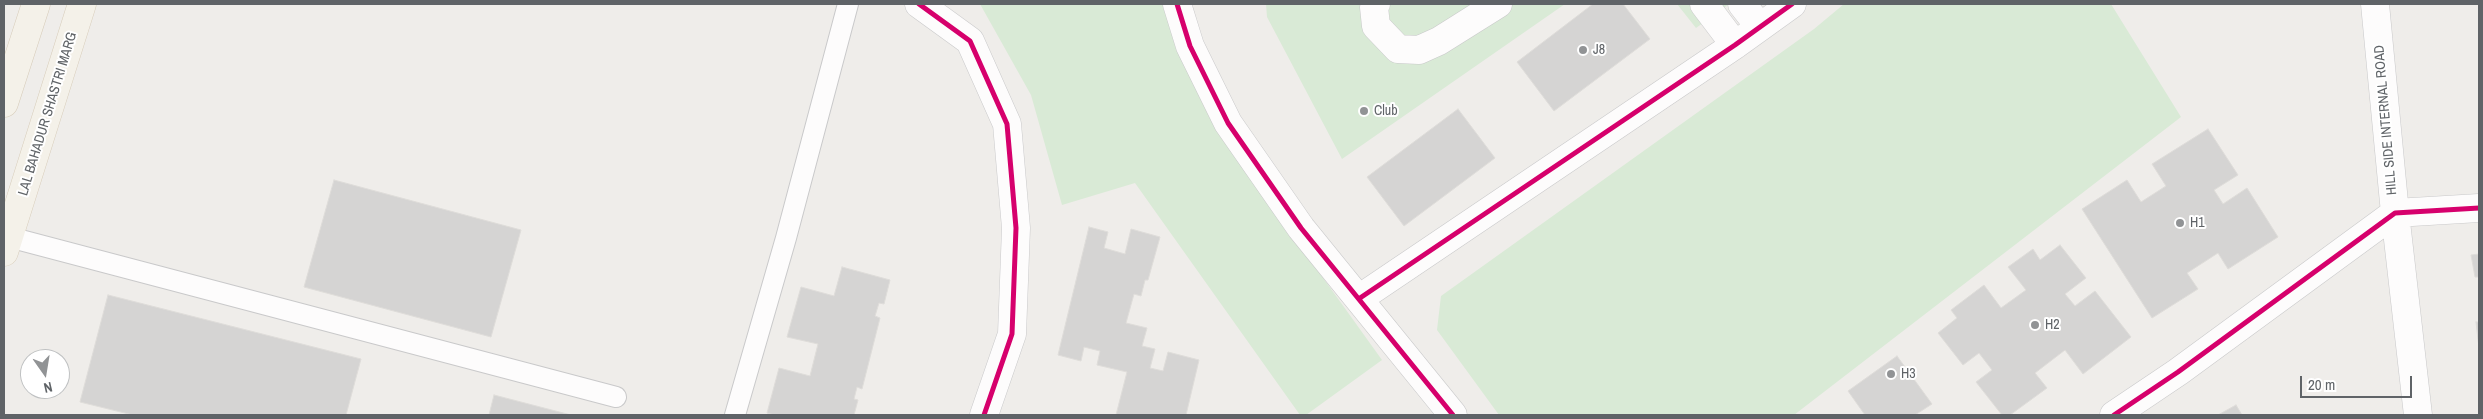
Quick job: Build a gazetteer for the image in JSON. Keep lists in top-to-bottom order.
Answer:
{
  "streets": {
    "main road": ["LAL BAHADUR SHASTRI MARG"],
    "street": ["HILL SIDE INTERNAL ROAD"]
  },
  "places": [
    "J8",
    "Club",
    "H1",
    "H2",
    "H3"
  ],
  "scale_bar": "20 m",
  "north": "bottom"
}
